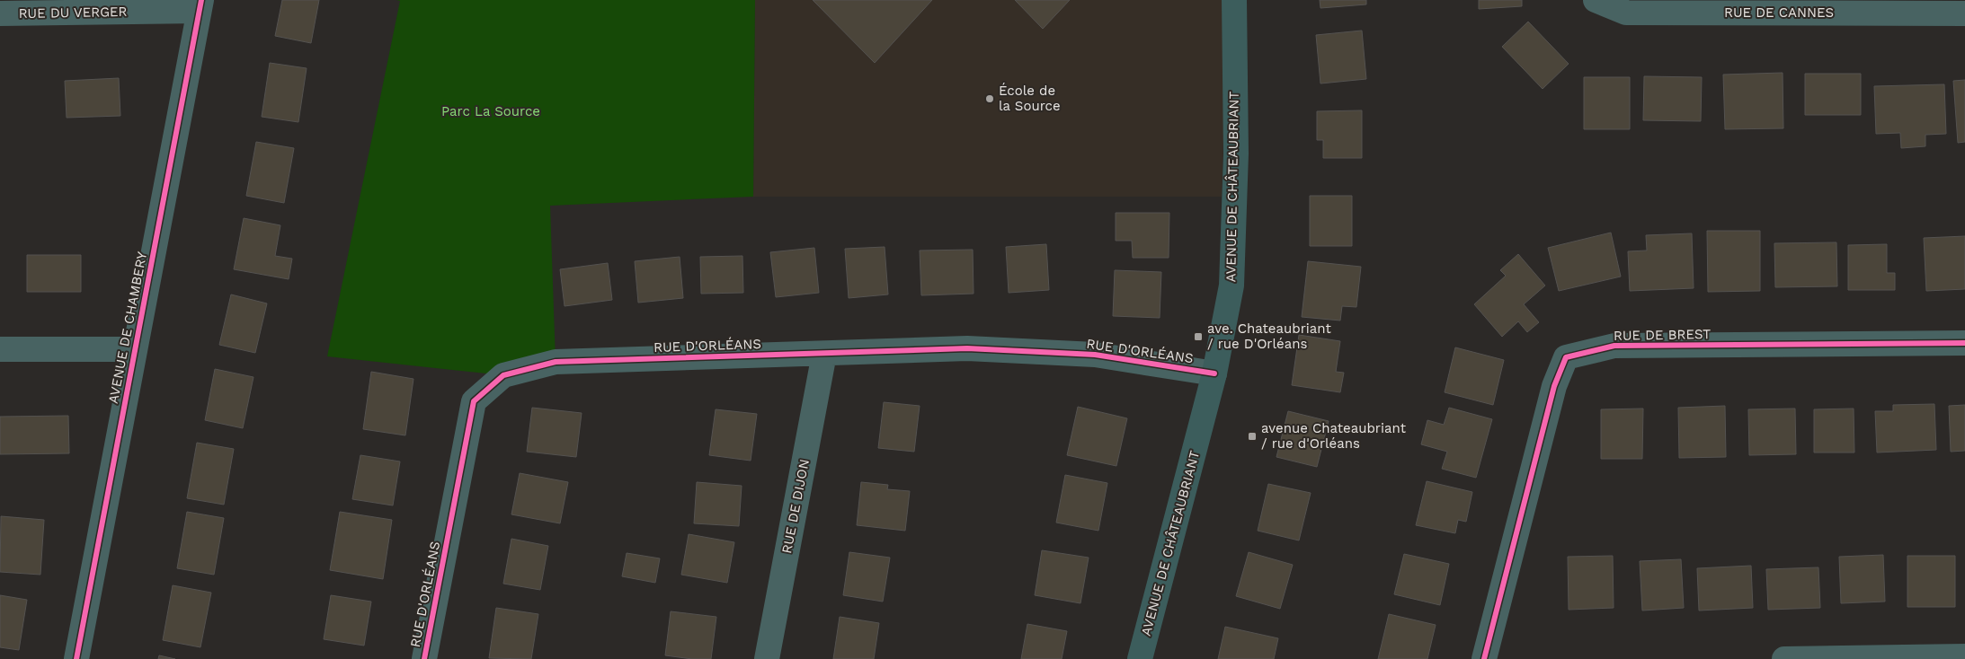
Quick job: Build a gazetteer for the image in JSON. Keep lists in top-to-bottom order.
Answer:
{
  "streets": {
    "street": [
      "RUE DU VERGER",
      "RUE DE CANNES",
      "AVENUE DE CHÂTEAUBRIANT",
      "AVENUE DE CHAMBERY",
      "RUE DE BREST",
      "RUE D'ORLÉANS",
      "RUE DE DIJON"
    ]
  },
  "crossings": [
    ["RUE DU VERGER", "AVENUE DE CHAMBERY"],
    ["AVENUE DE CHÂTEAUBRIANT", "RUE D'ORLÉANS"],
    ["RUE D'ORLÉANS", "RUE DE DIJON"]
  ],
  "parks": ["Parc La Source"],
  "places": {
    "other": ["École de la Source"],
    "transit": ["ave. Chateaubriant / rue D'Orléans", "avenue Chateaubriant / rue d'Orléans"]
  }
}
